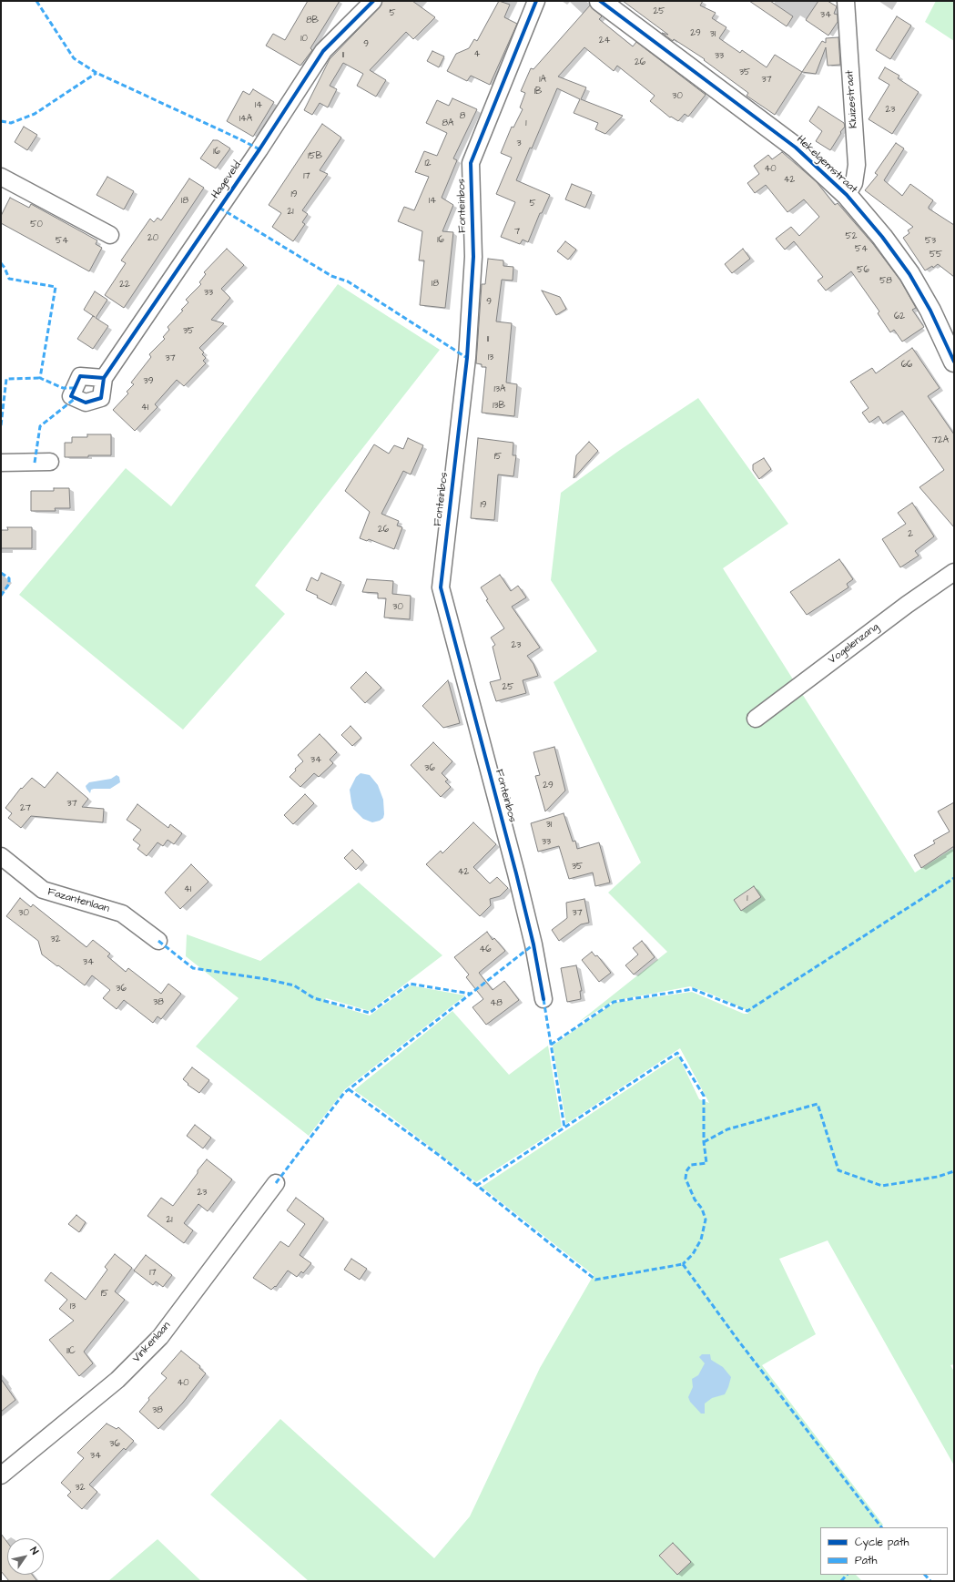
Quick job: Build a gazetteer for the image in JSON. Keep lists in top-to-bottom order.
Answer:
{
  "streets": {
    "street": [
      "Kluizestraat",
      "Hekelgemstraat",
      "Hageveld",
      "Fonteinbos",
      "Vogelenzang",
      "Fazantenlaan",
      "Vinkenlaan"
    ]
  },
  "crossings": [
    ["Kluizestraat", "Hekelgemstraat"]
  ],
  "house_numbers": [
    "25",
    "5",
    "34",
    "8B",
    "29",
    "31",
    "10",
    "24",
    "9",
    "4",
    "11",
    "33",
    "26",
    "35",
    "1A",
    "37",
    "1B",
    "30",
    "14",
    "23",
    "8",
    "14A",
    "8A",
    "1",
    "3",
    "16",
    "15B",
    "12",
    "40",
    "17",
    "42",
    "19",
    "18",
    "14",
    "5",
    "21",
    "50",
    "7",
    "52",
    "20",
    "16",
    "54",
    "53",
    "54",
    "55",
    "56",
    "58",
    "18",
    "22",
    "33",
    "9",
    "62",
    "35",
    "11",
    "13",
    "37",
    "66",
    "39",
    "13A",
    "13B",
    "41",
    "72A",
    "15",
    "19",
    "26",
    "2",
    "30",
    "23",
    "25",
    "34",
    "36",
    "29",
    "37",
    "27",
    "31",
    "33",
    "35",
    "42",
    "41",
    "1",
    "30",
    "37",
    "32",
    "46",
    "34",
    "36",
    "38",
    "48",
    "23",
    "21",
    "17",
    "15",
    "13",
    "11C",
    "40",
    "38",
    "36",
    "34",
    "32"
  ],
  "legend": ["Cycle path", "Path"],
  "north": "top right"
}
